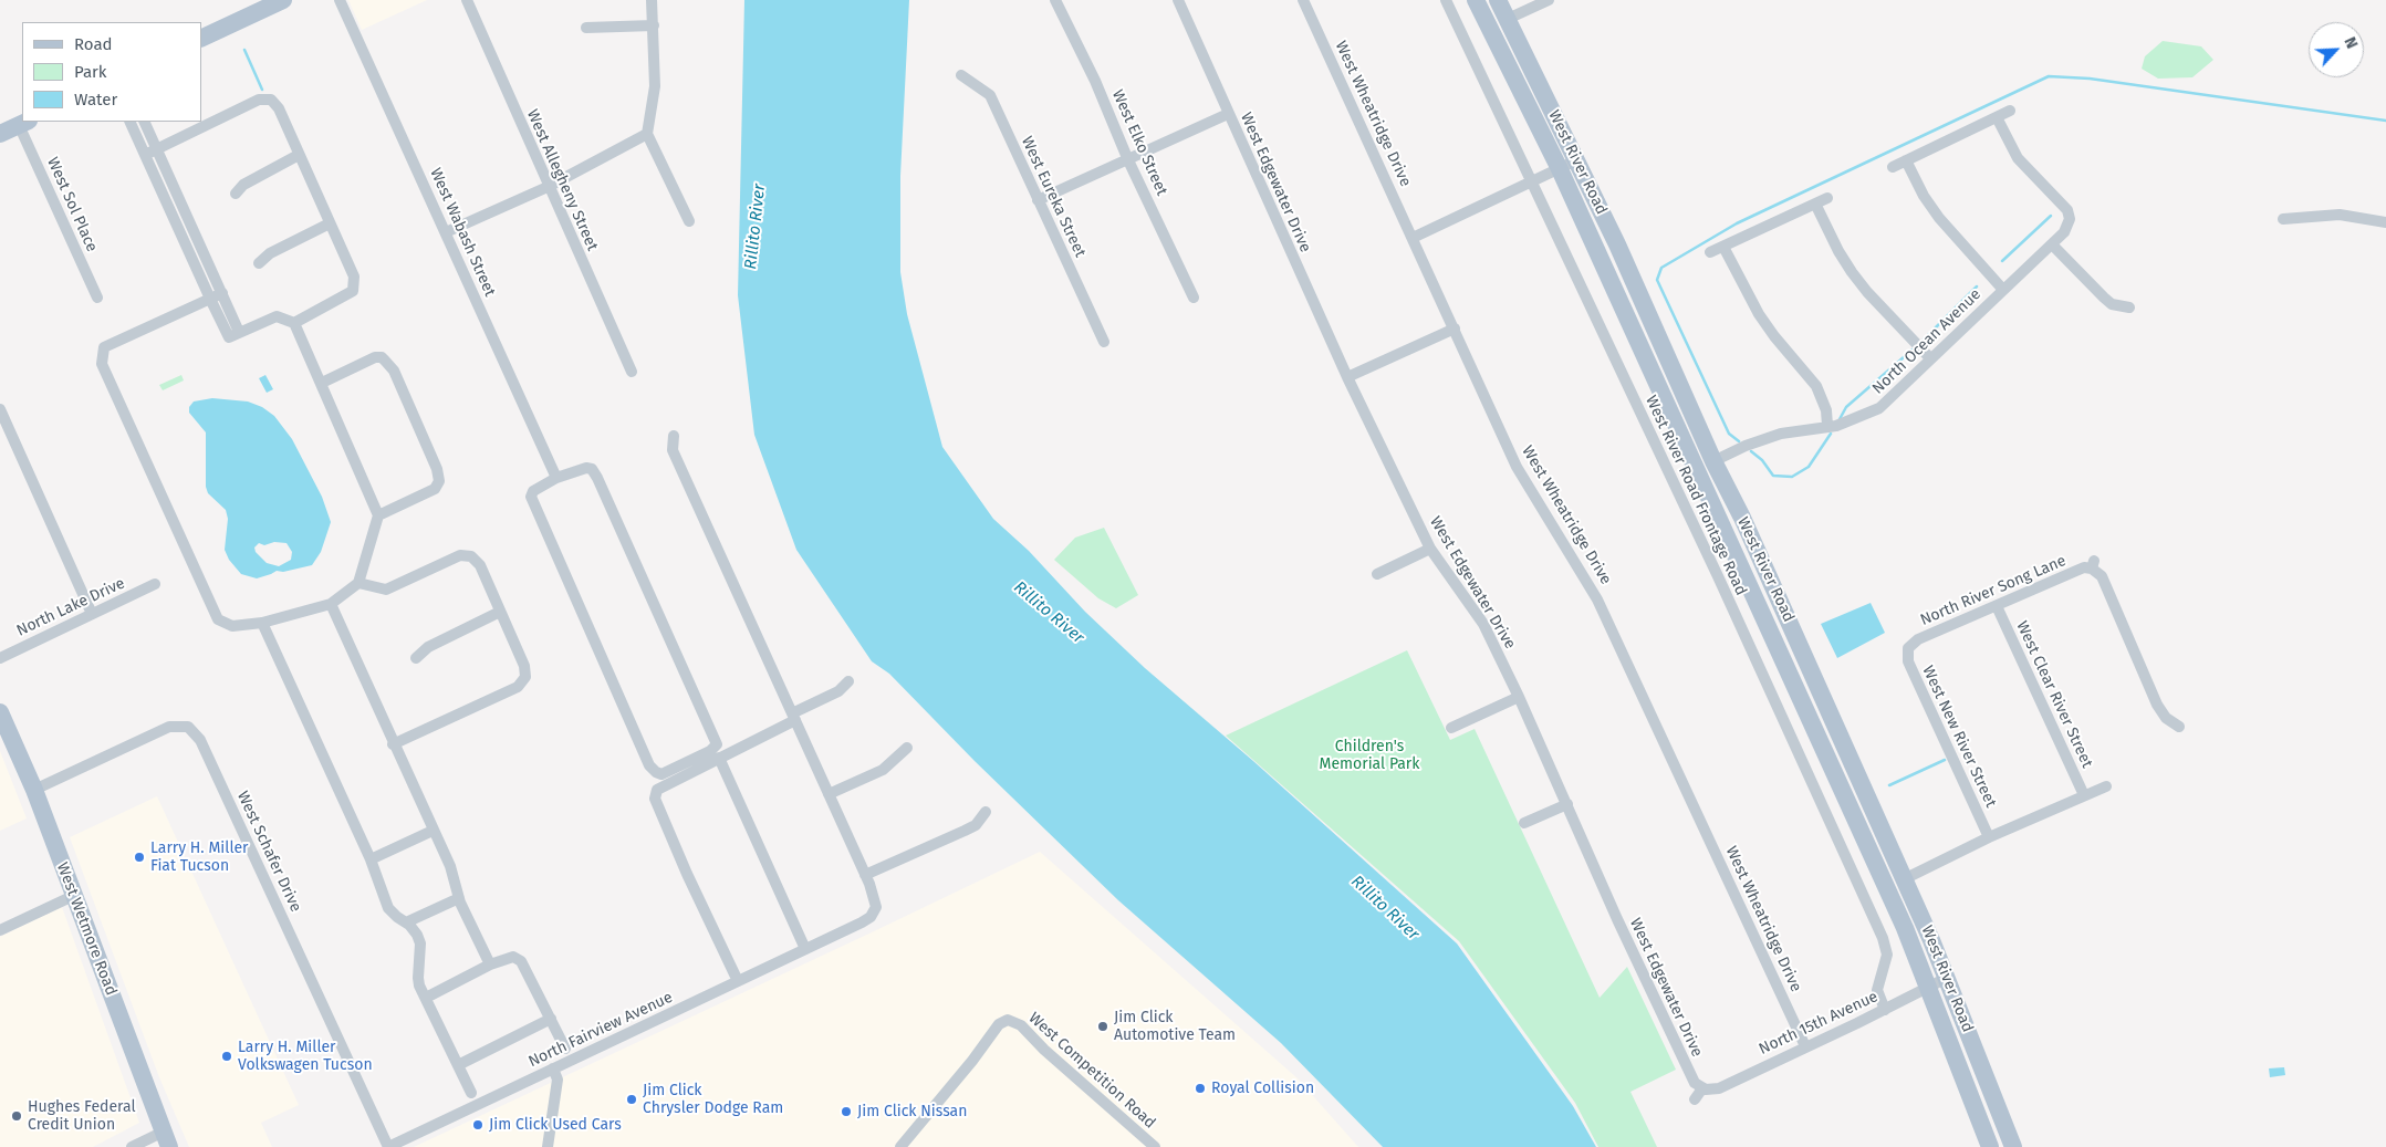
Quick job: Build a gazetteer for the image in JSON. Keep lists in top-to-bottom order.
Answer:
{
  "streets": {
    "main road": ["West River Road", "West Wetmore Road"],
    "street": [
      "West Wheatridge Drive",
      "West Elko Street",
      "West Allegheny Street",
      "West Edgewater Drive",
      "West Eureka Street",
      "West Sol Place",
      "West Wabash Street",
      "North Ocean Avenue",
      "West River Road Frontage Road",
      "North River Song Lane",
      "North Lake Drive",
      "West Clear River Street",
      "West New River Street",
      "West Schafer Drive",
      "North 15th Avenue",
      "North Fairview Avenue",
      "West Competition Road"
    ]
  },
  "crossings": [
    ["West Wheatridge Drive", "North 15th Avenue"],
    ["West River Road", "North Ocean Avenue"],
    ["West River Road", "North 15th Avenue"],
    ["West Edgewater Drive", "North 15th Avenue"],
    ["West River Road Frontage Road", "North 15th Avenue"],
    ["North River Song Lane", "West Clear River Street"],
    ["North River Song Lane", "West New River Street"],
    ["West Schafer Drive", "North Fairview Avenue"]
  ],
  "water": ["Rillito River"],
  "parks": ["Children's Memorial Park"],
  "places": [
    "Larry H. Miller Fiat Tucson",
    "Jim Click Automotive Team",
    "Larry H. Miller Volkswagen Tucson",
    "Royal Collision",
    "Jim Click Chrysler Dodge Ram",
    "Jim Click Nissan",
    "Hughes Federal Credit Union",
    "Jim Click Used Cars"
  ],
  "legend": ["Road", "Park", "Water"],
  "north": "top right"
}
